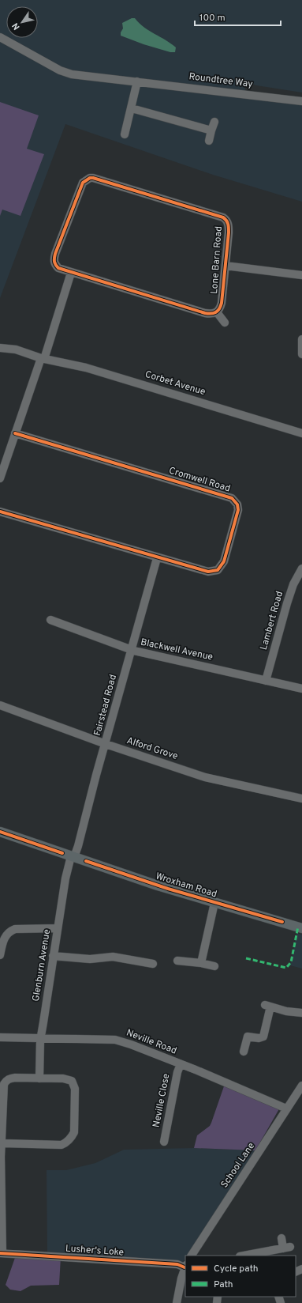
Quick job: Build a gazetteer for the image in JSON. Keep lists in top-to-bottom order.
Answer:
{
  "streets": {
    "main road": ["Wroxham Road"],
    "street": [
      "Roundtree Way",
      "Lone Barn Road",
      "Corbet Avenue",
      "Cromwell Road",
      "Lambert Road",
      "Blackwell Avenue",
      "Fairstead Road",
      "Alford Grove",
      "Glenburn Avenue",
      "Neville Road",
      "Neville Close",
      "School Lane",
      "Lusher's Loke"
    ]
  },
  "crossings": [
    ["Cromwell Road", "Fairstead Road"],
    ["Lambert Road", "Blackwell Avenue"],
    ["Blackwell Avenue", "Fairstead Road"],
    ["Fairstead Road", "Alford Grove"],
    ["Fairstead Road", "Wroxham Road"],
    ["Fairstead Road", "Glenburn Avenue"],
    ["Wroxham Road", "Glenburn Avenue"],
    ["Glenburn Avenue", "Neville Road"],
    ["Neville Road", "Neville Close"],
    ["Neville Road", "School Lane"]
  ],
  "legend": ["Cycle path", "Path"],
  "scale_bar": "100 m",
  "north": "bottom left"
}
